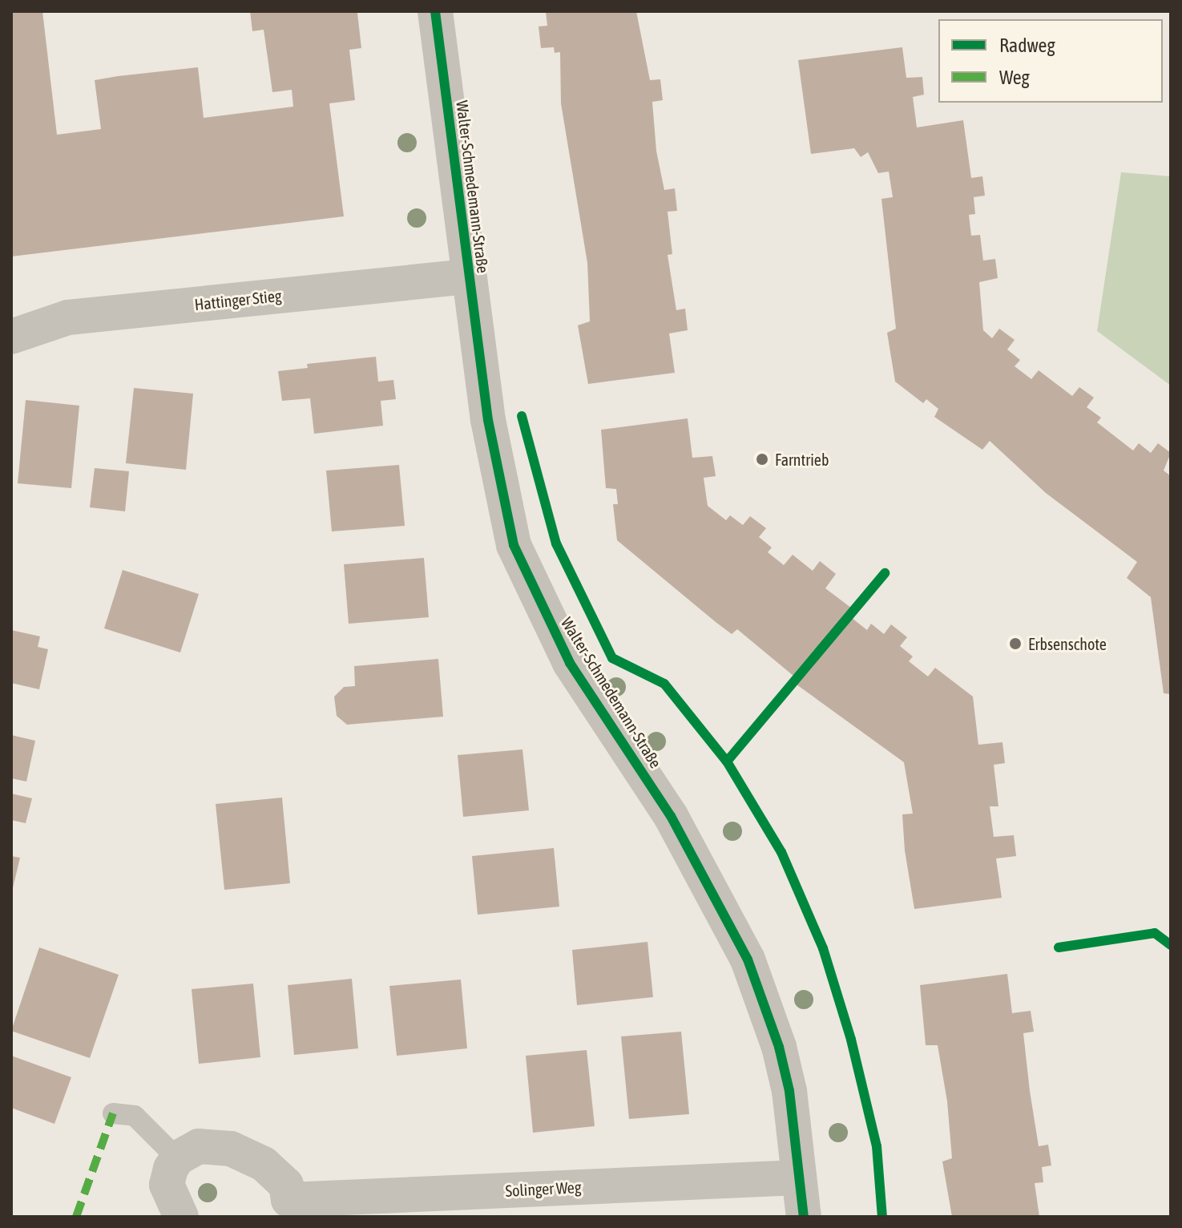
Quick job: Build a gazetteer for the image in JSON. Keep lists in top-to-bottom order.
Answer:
{
  "streets": {
    "street": ["Walter-Schmedemann-Straße", "Hattinger Stieg", "Solinger Weg"]
  },
  "crossings": [
    ["Walter-Schmedemann-Straße", "Hattinger Stieg"],
    ["Walter-Schmedemann-Straße", "Solinger Weg"]
  ],
  "places": ["Farntrieb", "Erbsenschote"],
  "legend": ["Radweg", "Weg"]
}
